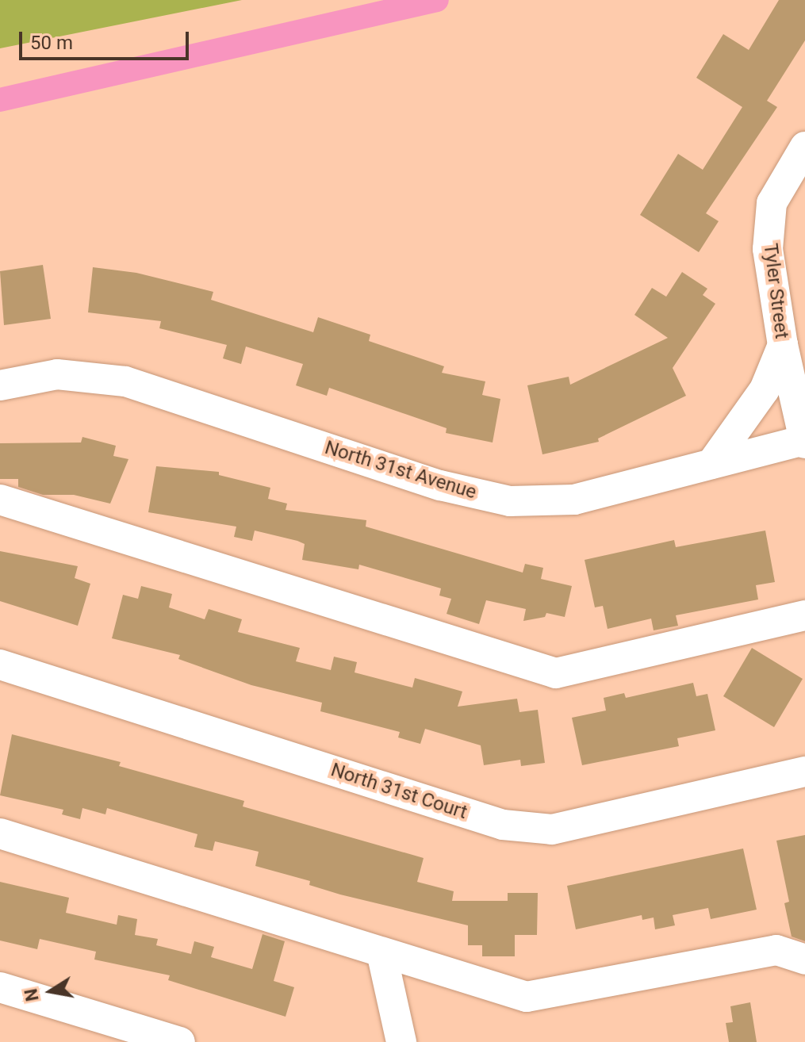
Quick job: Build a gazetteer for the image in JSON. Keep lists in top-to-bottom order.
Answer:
{
  "streets": {
    "street": ["Tyler Street", "North 31st Avenue", "North 31st Court"]
  },
  "crossings": [
    ["Tyler Street", "North 31st Avenue"]
  ],
  "scale_bar": "50 m",
  "north": "left"
}
